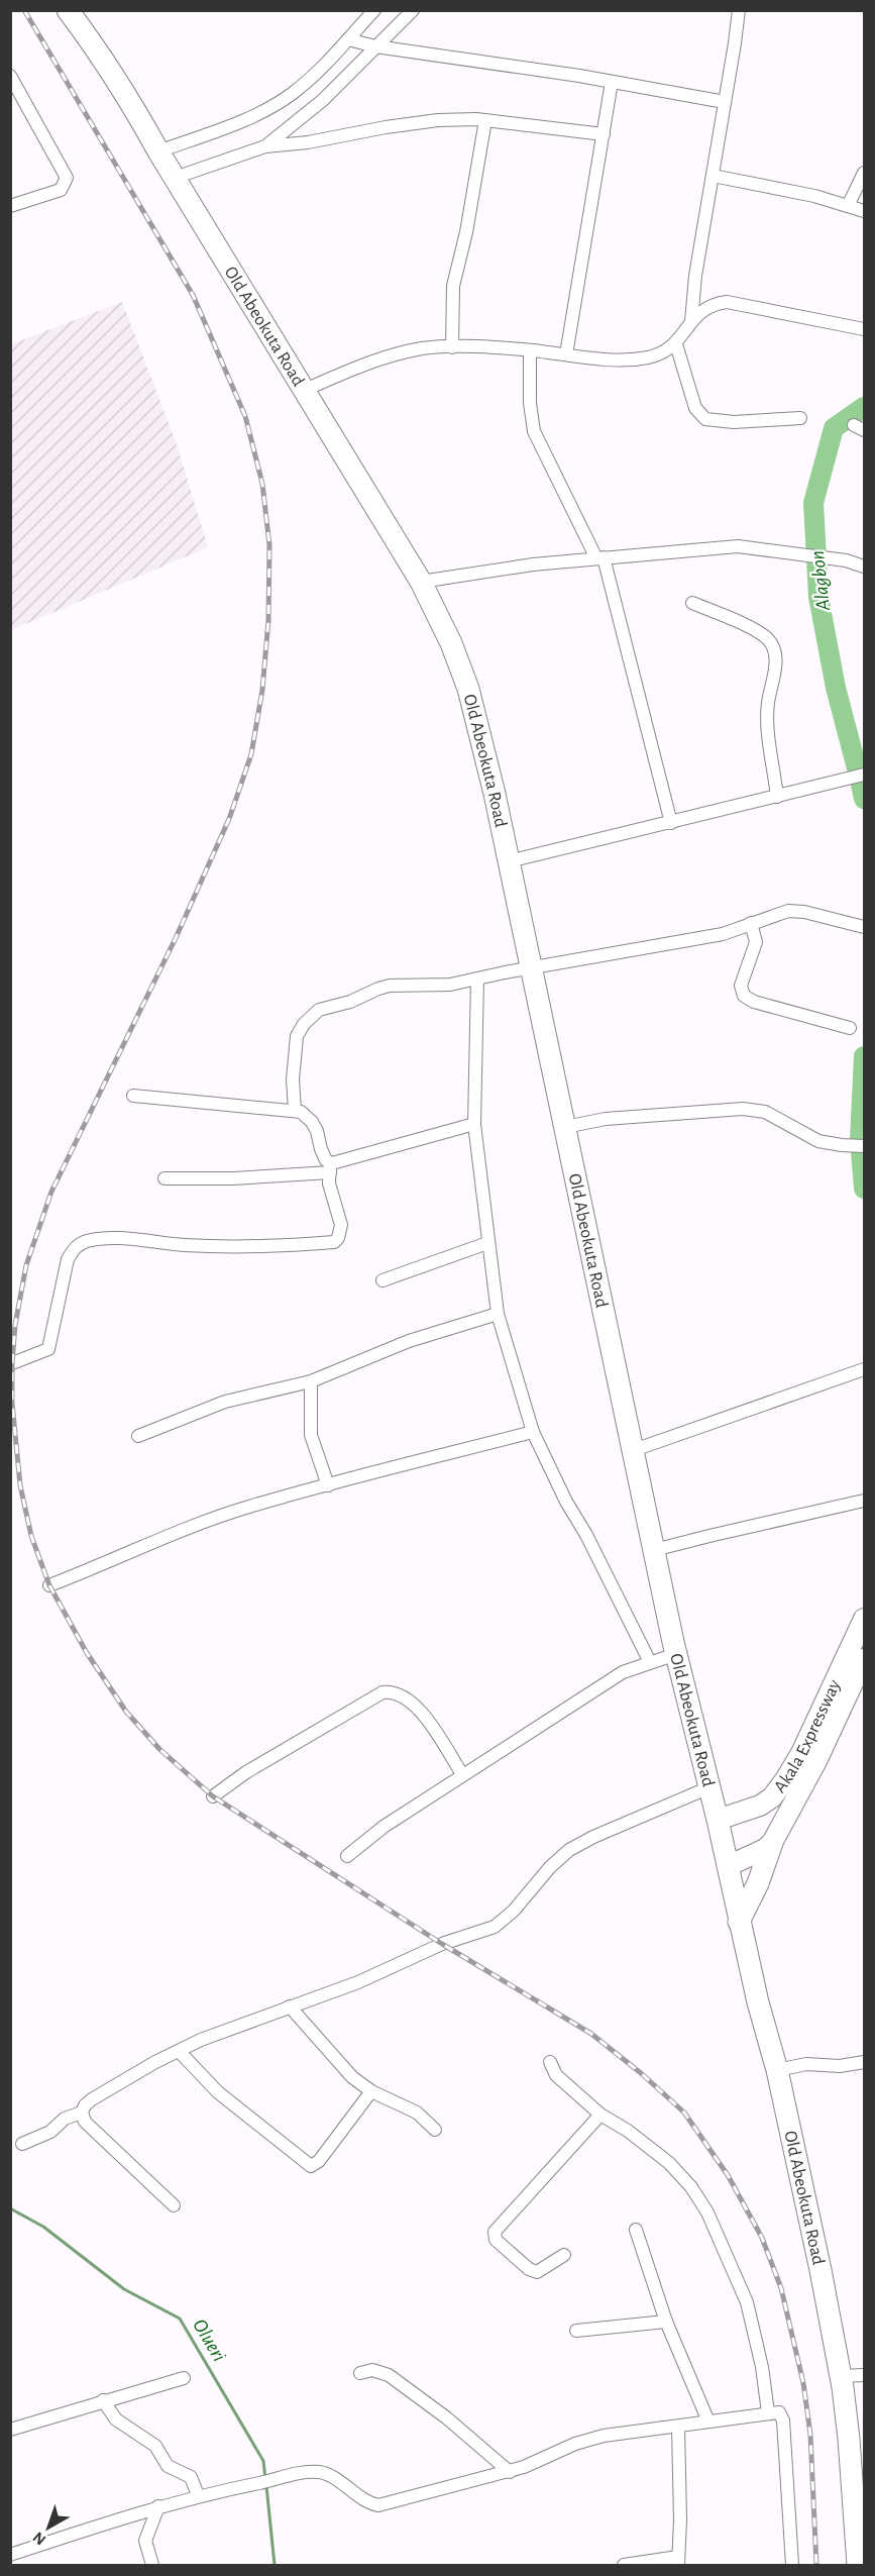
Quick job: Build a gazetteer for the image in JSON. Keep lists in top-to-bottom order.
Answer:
{
  "streets": {
    "highway": ["Old Abeokuta Road"],
    "main road": ["Akala Expressway"]
  },
  "crossings": [
    ["Old Abeokuta Road", "Akala Expressway"]
  ],
  "water": ["Alagbon", "Olueri"],
  "north": "bottom left"
}
